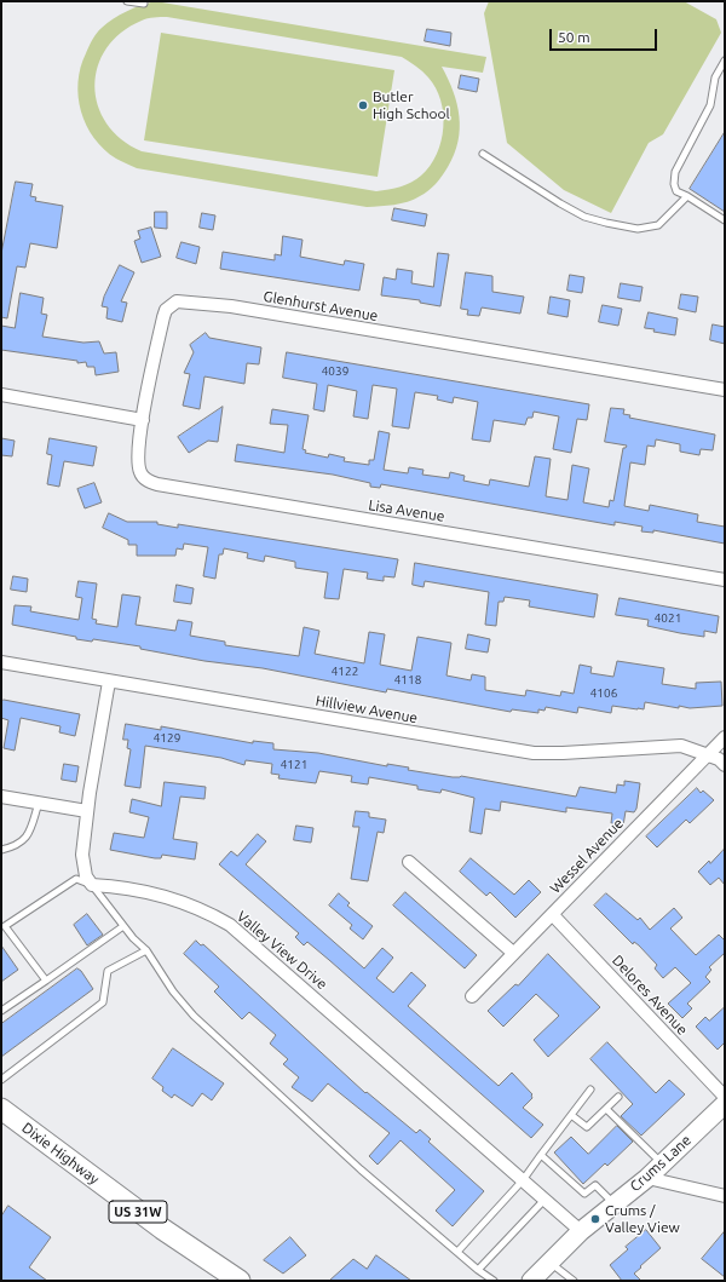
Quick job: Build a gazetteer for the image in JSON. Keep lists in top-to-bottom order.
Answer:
{
  "streets": {
    "main road": ["Dixie Highway", "Crums Lane", "US 31W"],
    "street": [
      "Glenhurst Avenue",
      "Lisa Avenue",
      "Hillview Avenue",
      "Wessel Avenue",
      "Valley View Drive",
      "Delores Avenue"
    ]
  },
  "crossings": [
    ["Glenhurst Avenue", "Lisa Avenue"],
    ["Hillview Avenue", "Wessel Avenue"],
    ["Wessel Avenue", "Delores Avenue"],
    ["Valley View Drive", "Crums Lane"]
  ],
  "places": ["Butler High School", "Crums / Valley View"],
  "house_numbers": [
    "4039",
    "4021",
    "4122",
    "4118",
    "4106",
    "4129",
    "4121"
  ],
  "scale_bar": "50 m"
}
